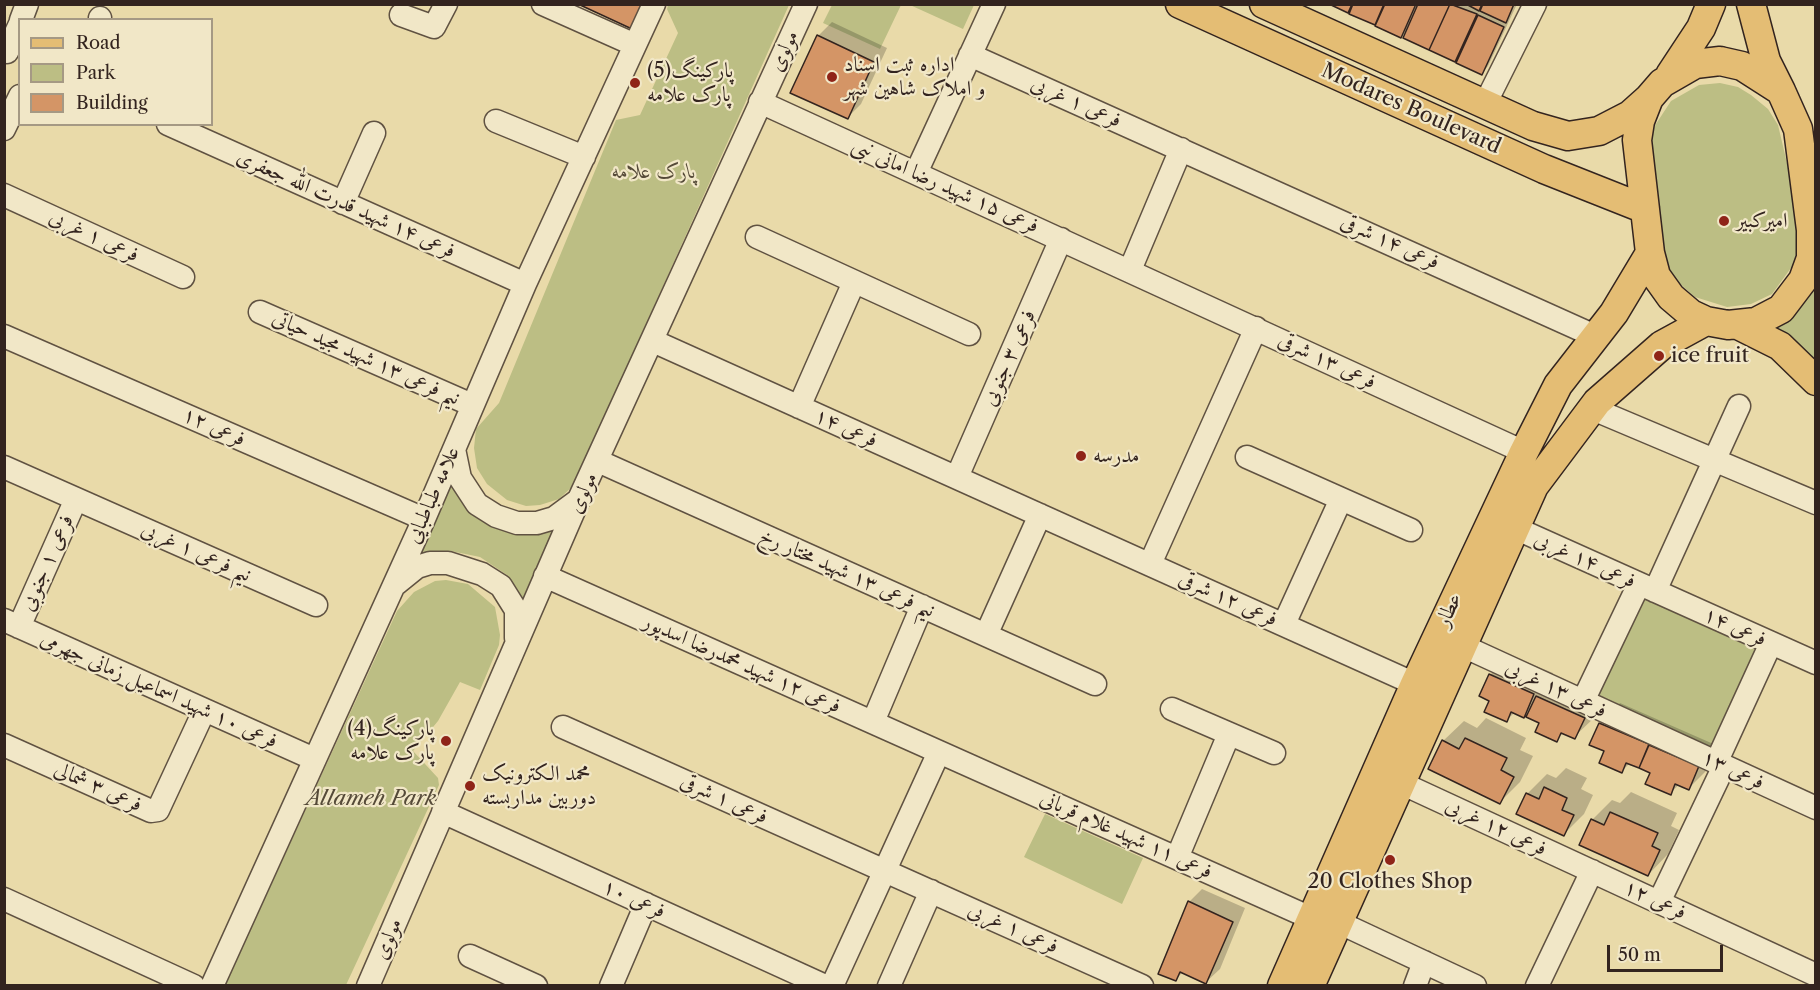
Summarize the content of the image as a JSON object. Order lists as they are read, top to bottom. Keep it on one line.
{"streets":{"main road":["Modares Boulevard","عطار"],"street":["مولوی","فرعی ۱ غربی","فرعی ۱۵ شهید رضا امانی نبی","فرعی ۱۴ شهید قدرت الله جعفری","فرعی ۱۴ شرقی","نیم فرعی ۱۳ شهید مجید حیاتی","فرعی ۳ جنوبی","فرعی ۱۳ شرقی","فرعی ۱۲","فرعی ۱۴","علامه طباطبایی","نیم فرعی ۱ غربی","فرعی ۱۴ غربی","فرعی ۱ جنوبی","نیم فرعی ۱۳ شهید مختار رخ","فرعی ۱۲ شرقی","فرعی ۱۲ شهید محمدرضا اسدپور","فرعی ۱۳ غربی","فرعی ۱۰ شهید اسماعیل زمانی جهرمی","فرعی ۱۳","فرعی ۳ شمالی","فرعی ۱ شرقی","فرعی ۱۲ غربی","فرعی ۱۱ شهید غلام قربانی","فرعی ۱۰"]},"crossings":[["مولوی","فرعی ۱۵ شهید رضا امانی نبی"],["مولوی","فرعی ۱۴"],["مولوی","نیم فرعی ۱۳ شهید مختار رخ"],["مولوی","فرعی ۱۲ شهید محمدرضا اسدپور"],["مولوی","فرعی ۱۰"],["فرعی ۱ غربی","فرعی ۱۴ شرقی"],["فرعی ۱ غربی","فرعی ۱ شرقی"],["فرعی ۱۵ شهید رضا امانی نبی","فرعی ۳ جنوبی"],["فرعی ۱۵ شهید رضا امانی نبی","فرعی ۱۳ شرقی"],["فرعی ۱۴ شهید قدرت الله جعفری","علامه طباطبایی"],["فرعی ۱۴ شرقی","عطار"],["نیم فرعی ۱۳ شهید مجید حیاتی","علامه طباطبایی"],["فرعی ۳ جنوبی","فرعی ۱۴"],["فرعی ۱۳ شرقی","عطار"],["فرعی ۱۲","علامه طباطبایی"],["فرعی ۱۲","فرعی ۱۲ غربی"],["فرعی ۱۴","فرعی ۱۴ غربی"],["فرعی ۱۴","فرعی ۱۲ شرقی"],["علامه طباطبایی","فرعی ۱۰ شهید اسماعیل زمانی جهرمی"],["نیم فرعی ۱ غربی","فرعی ۱ جنوبی"],["فرعی ۱۴ غربی","عطار"],["فرعی ۱ جنوبی","فرعی ۱۰ شهید اسماعیل زمانی جهرمی"],["فرعی ۱۲ شرقی","عطار"],["عطار","فرعی ۱۳ غربی"],["عطار","فرعی ۱۲ غربی"],["عطار","فرعی ۱۱ شهید غلام قربانی"],["فرعی ۱۲ شهید محمدرضا اسدپور","فرعی ۱۱ شهید غلام قربانی"],["فرعی ۱۳ غربی","فرعی ۱۳"],["فرعی ۱۰ شهید اسماعیل زمانی جهرمی","فرعی ۳ شمالی"]],"parks":["پارک علامه","Allameh Park"],"places":["اداره ثبت اسناد و املاک شاهین شهر","پارکینگ(5) پارک علامه","امیرکبیر","ice fruit","مدرسه","پارکینگ(4) پارک علامه","محمد الکترونیک دوربین مداربسته","20 Clothes Shop"],"legend":["Road","Park","Building"],"scale_bar":"50 m"}
